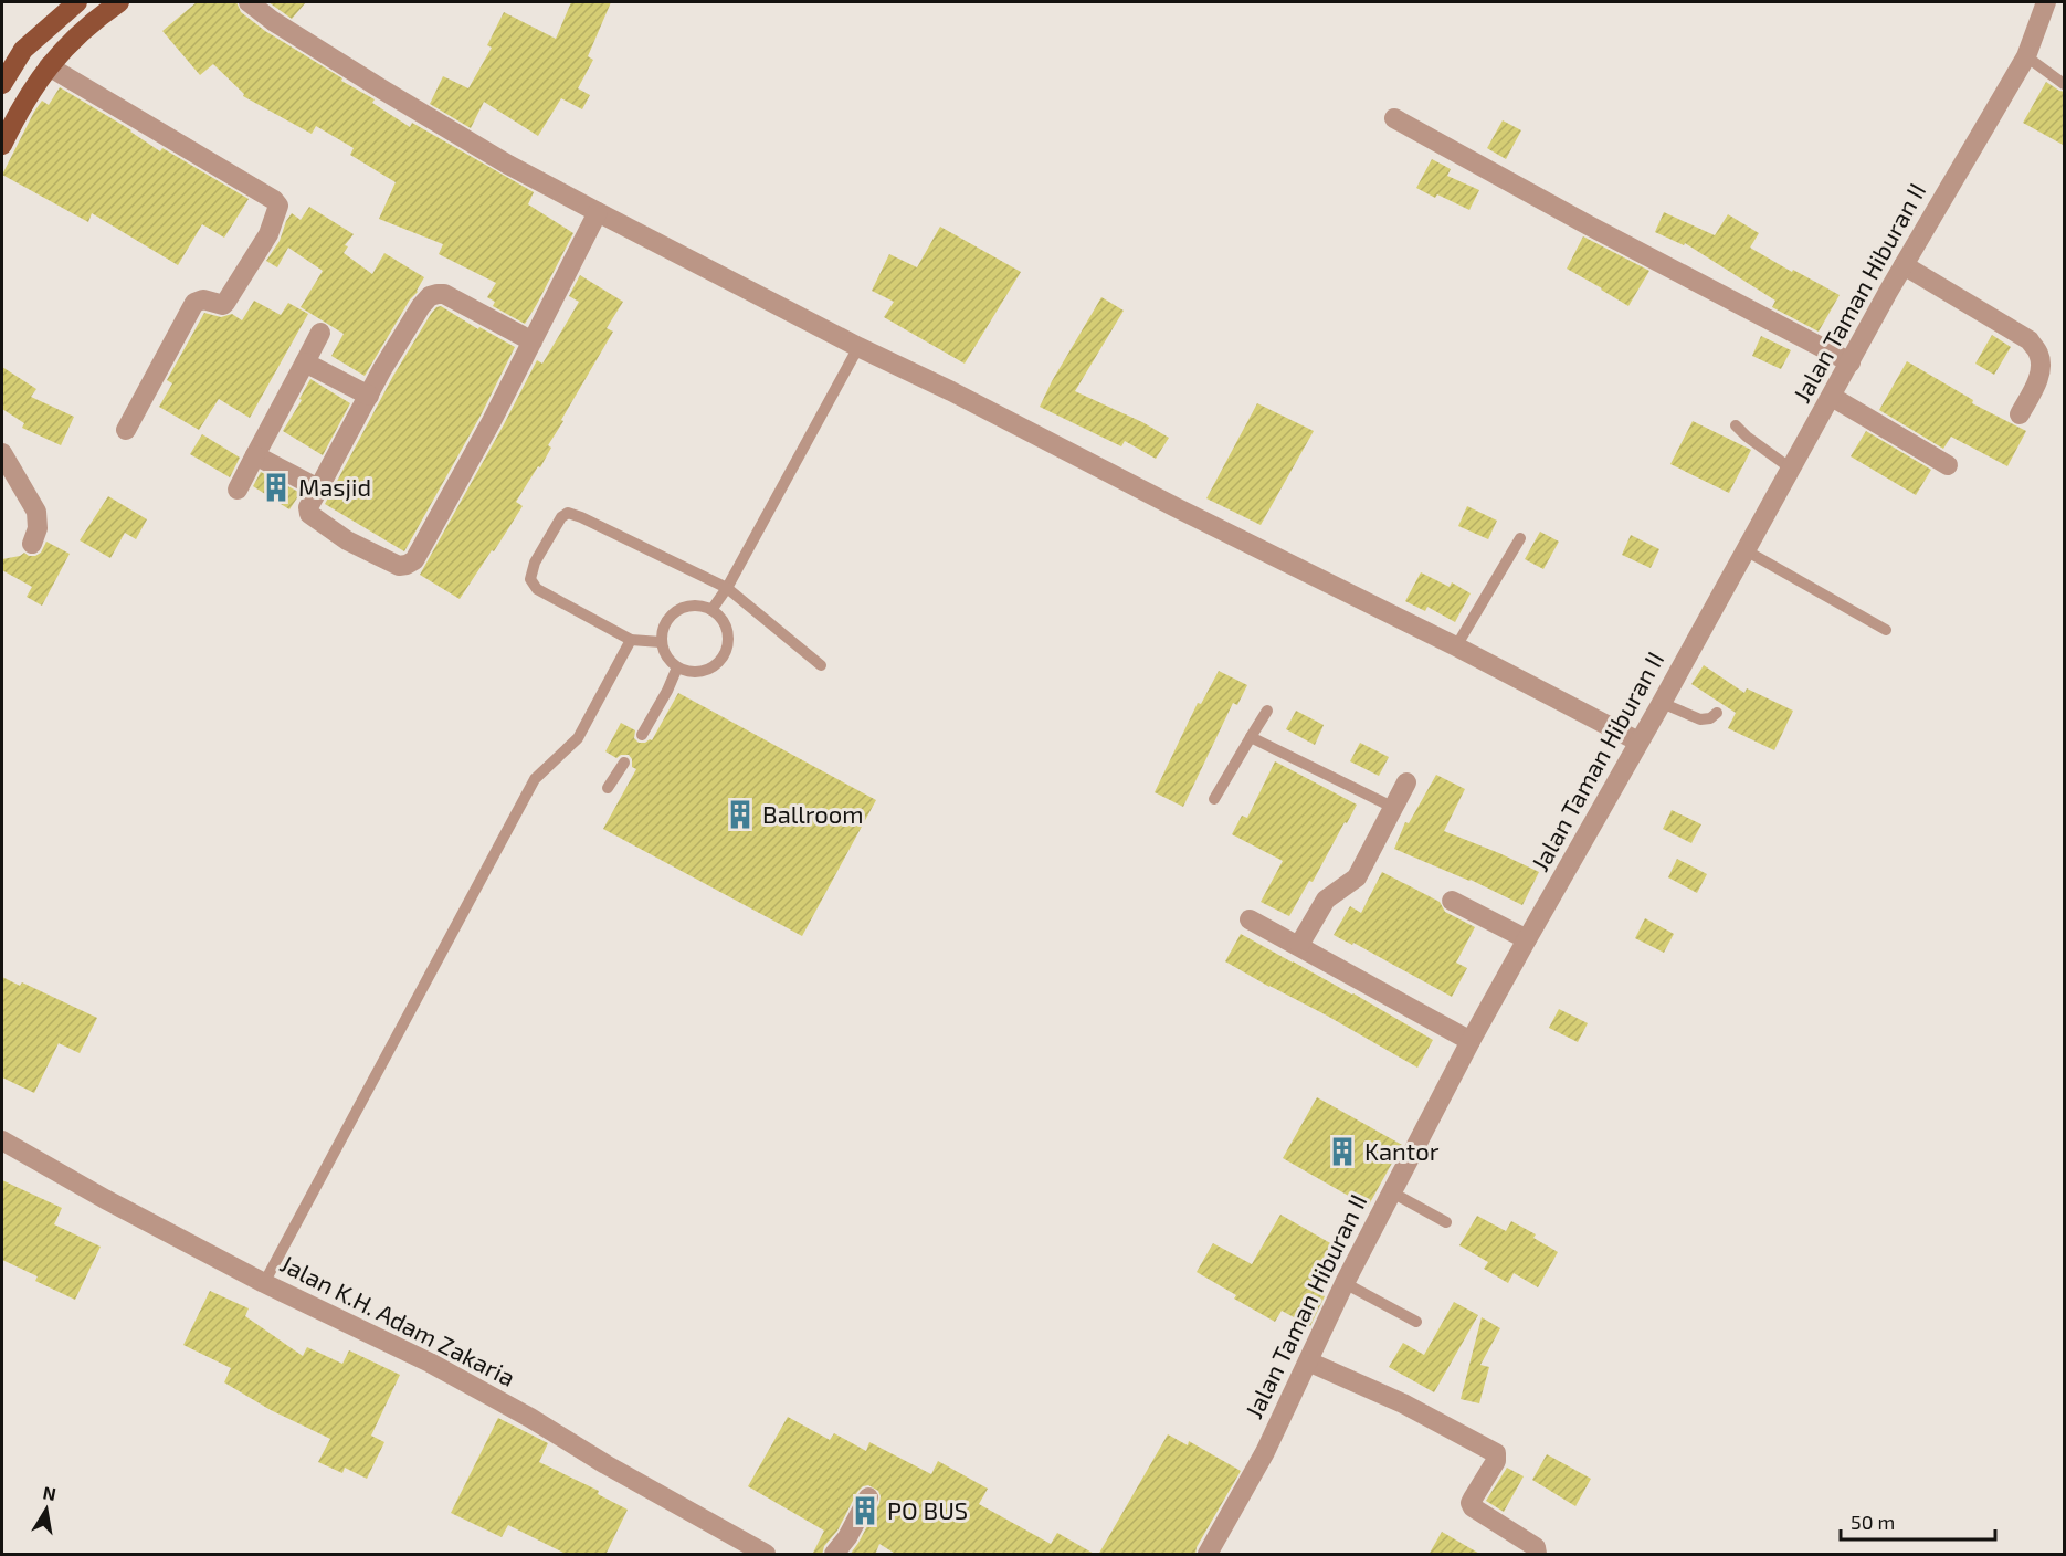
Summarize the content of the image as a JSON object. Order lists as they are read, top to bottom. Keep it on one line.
{"streets":{"street":["Jalan Taman Hiburan II","Jalan K.H. Adam Zakaria"]},"places":{"building":["Masjid","Ballroom","Kantor","PO BUS"]},"scale_bar":"50 m","north":"top"}
